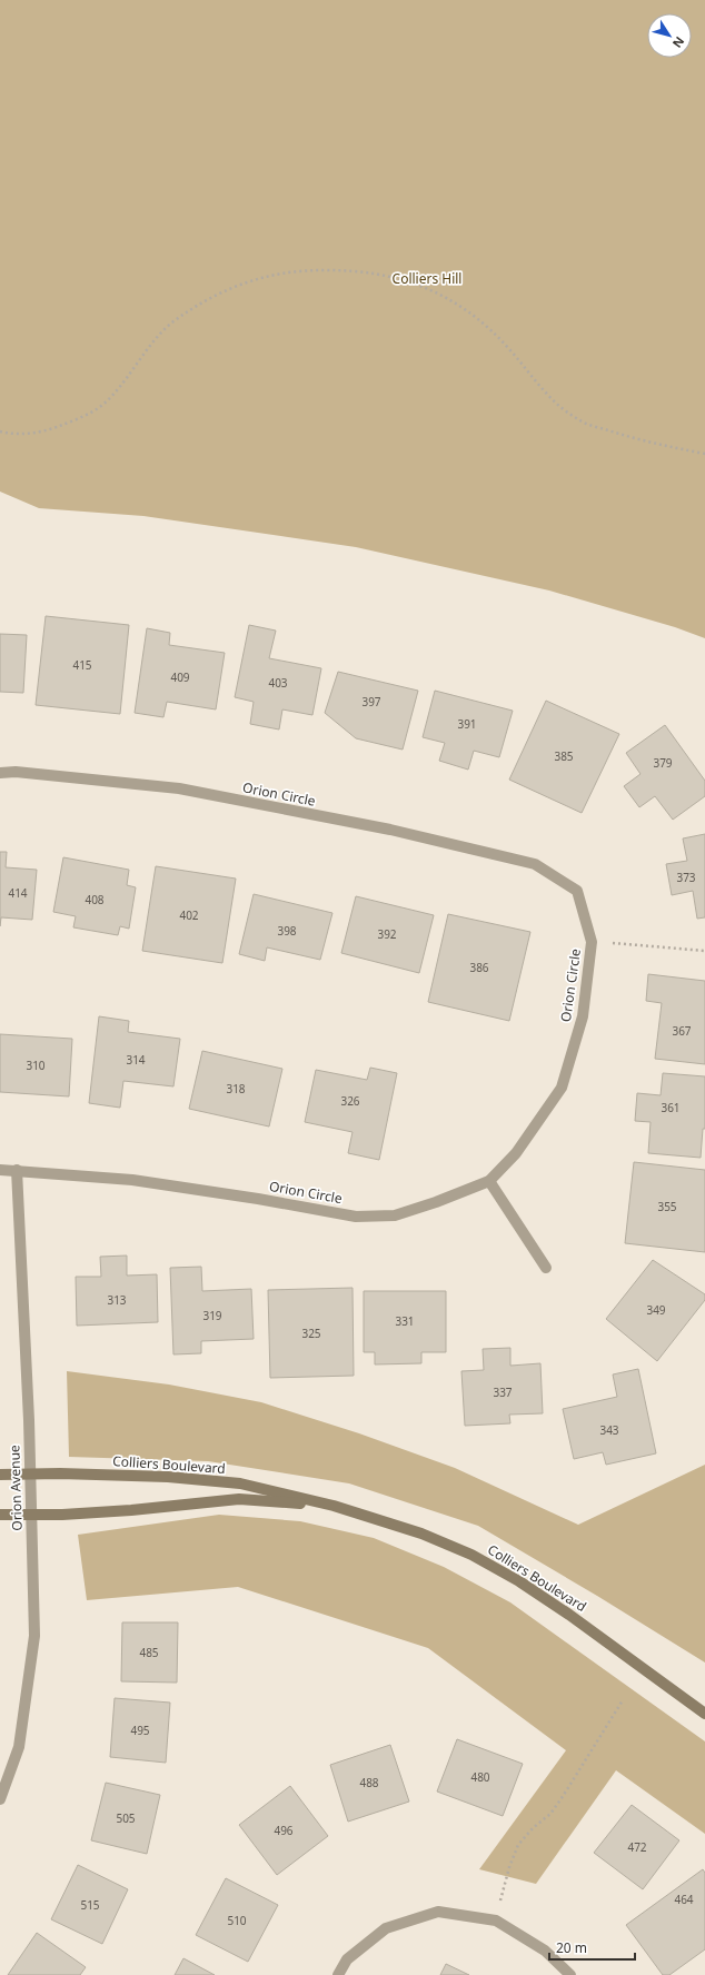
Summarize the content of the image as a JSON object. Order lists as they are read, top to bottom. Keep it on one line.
{"streets":{"street":["Orion Circle","Colliers Boulevard","Orion Avenue"]},"crossings":[["Orion Circle","Orion Avenue"],["Colliers Boulevard","Orion Avenue"]],"parks":["Colliers Hill"],"house_numbers":["415","409","403","397","391","385","379","373","414","408","402","398","392","386","367","314","310","318","326","361","355","313","349","319","331","325","337","343","485","495","480","488","505","496","472","464","515","510"],"scale_bar":"20 m","north":"bottom right"}
